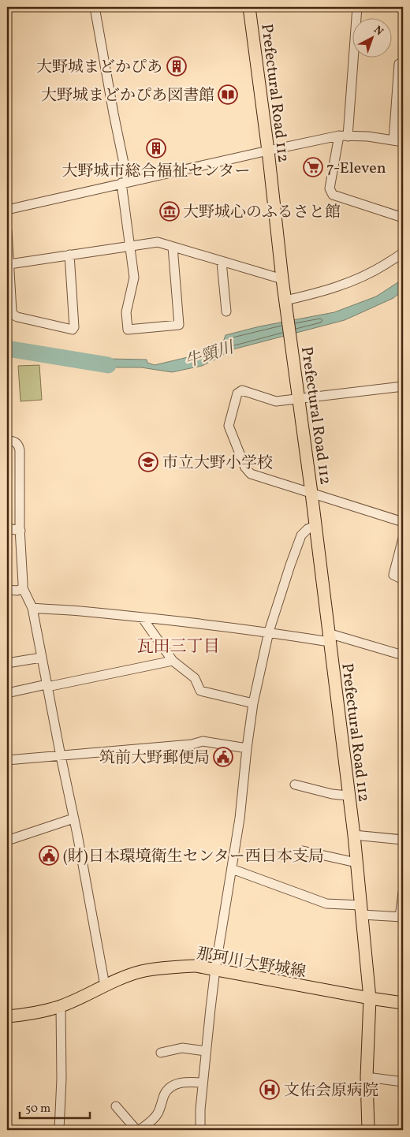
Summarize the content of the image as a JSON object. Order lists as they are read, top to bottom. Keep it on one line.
{"streets":{"main road":["Prefectural Road 112","那珂川大野城線"]},"crossings":[["Prefectural Road 112","那珂川大野城線"]],"districts":["瓦田三丁目"],"water":["牛頸川"],"places":{"building":["大野城まどかぴあ","大野城市総合福祉センター"],"library":["大野城まどかぴあ図書館"],"supermarket":["7-Eleven"],"museum":["大野城心のふるさと館"],"school or university":["市立大野小学校"],"public building":["筑前大野郵便局","(財)日本環境衛生センター西日本支局"],"hospital":["文佑会原病院"]},"scale_bar":"50 m","north":"top right"}
